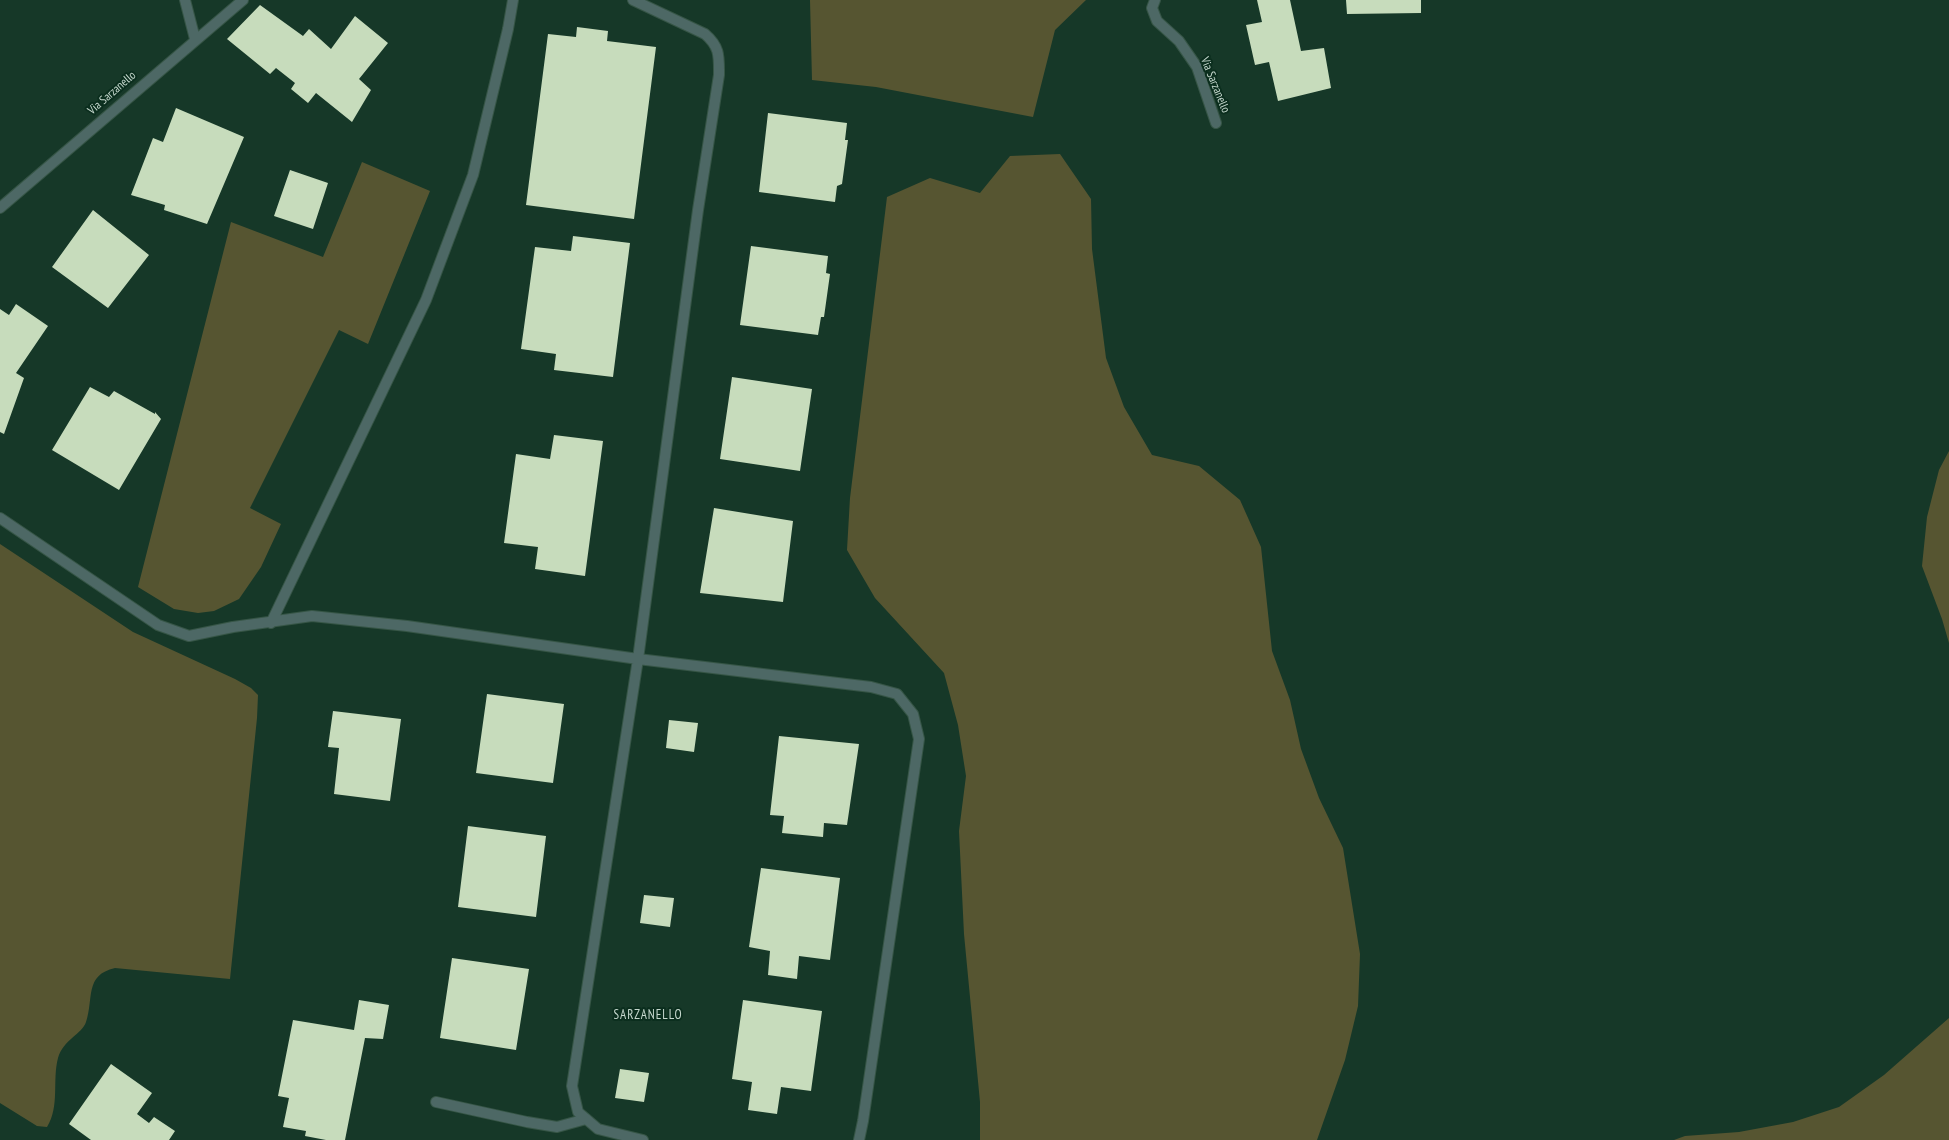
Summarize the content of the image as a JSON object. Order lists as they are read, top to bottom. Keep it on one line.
{"streets":{"street":["Via Sarzanello"]},"districts":["SARZANELLO"]}
